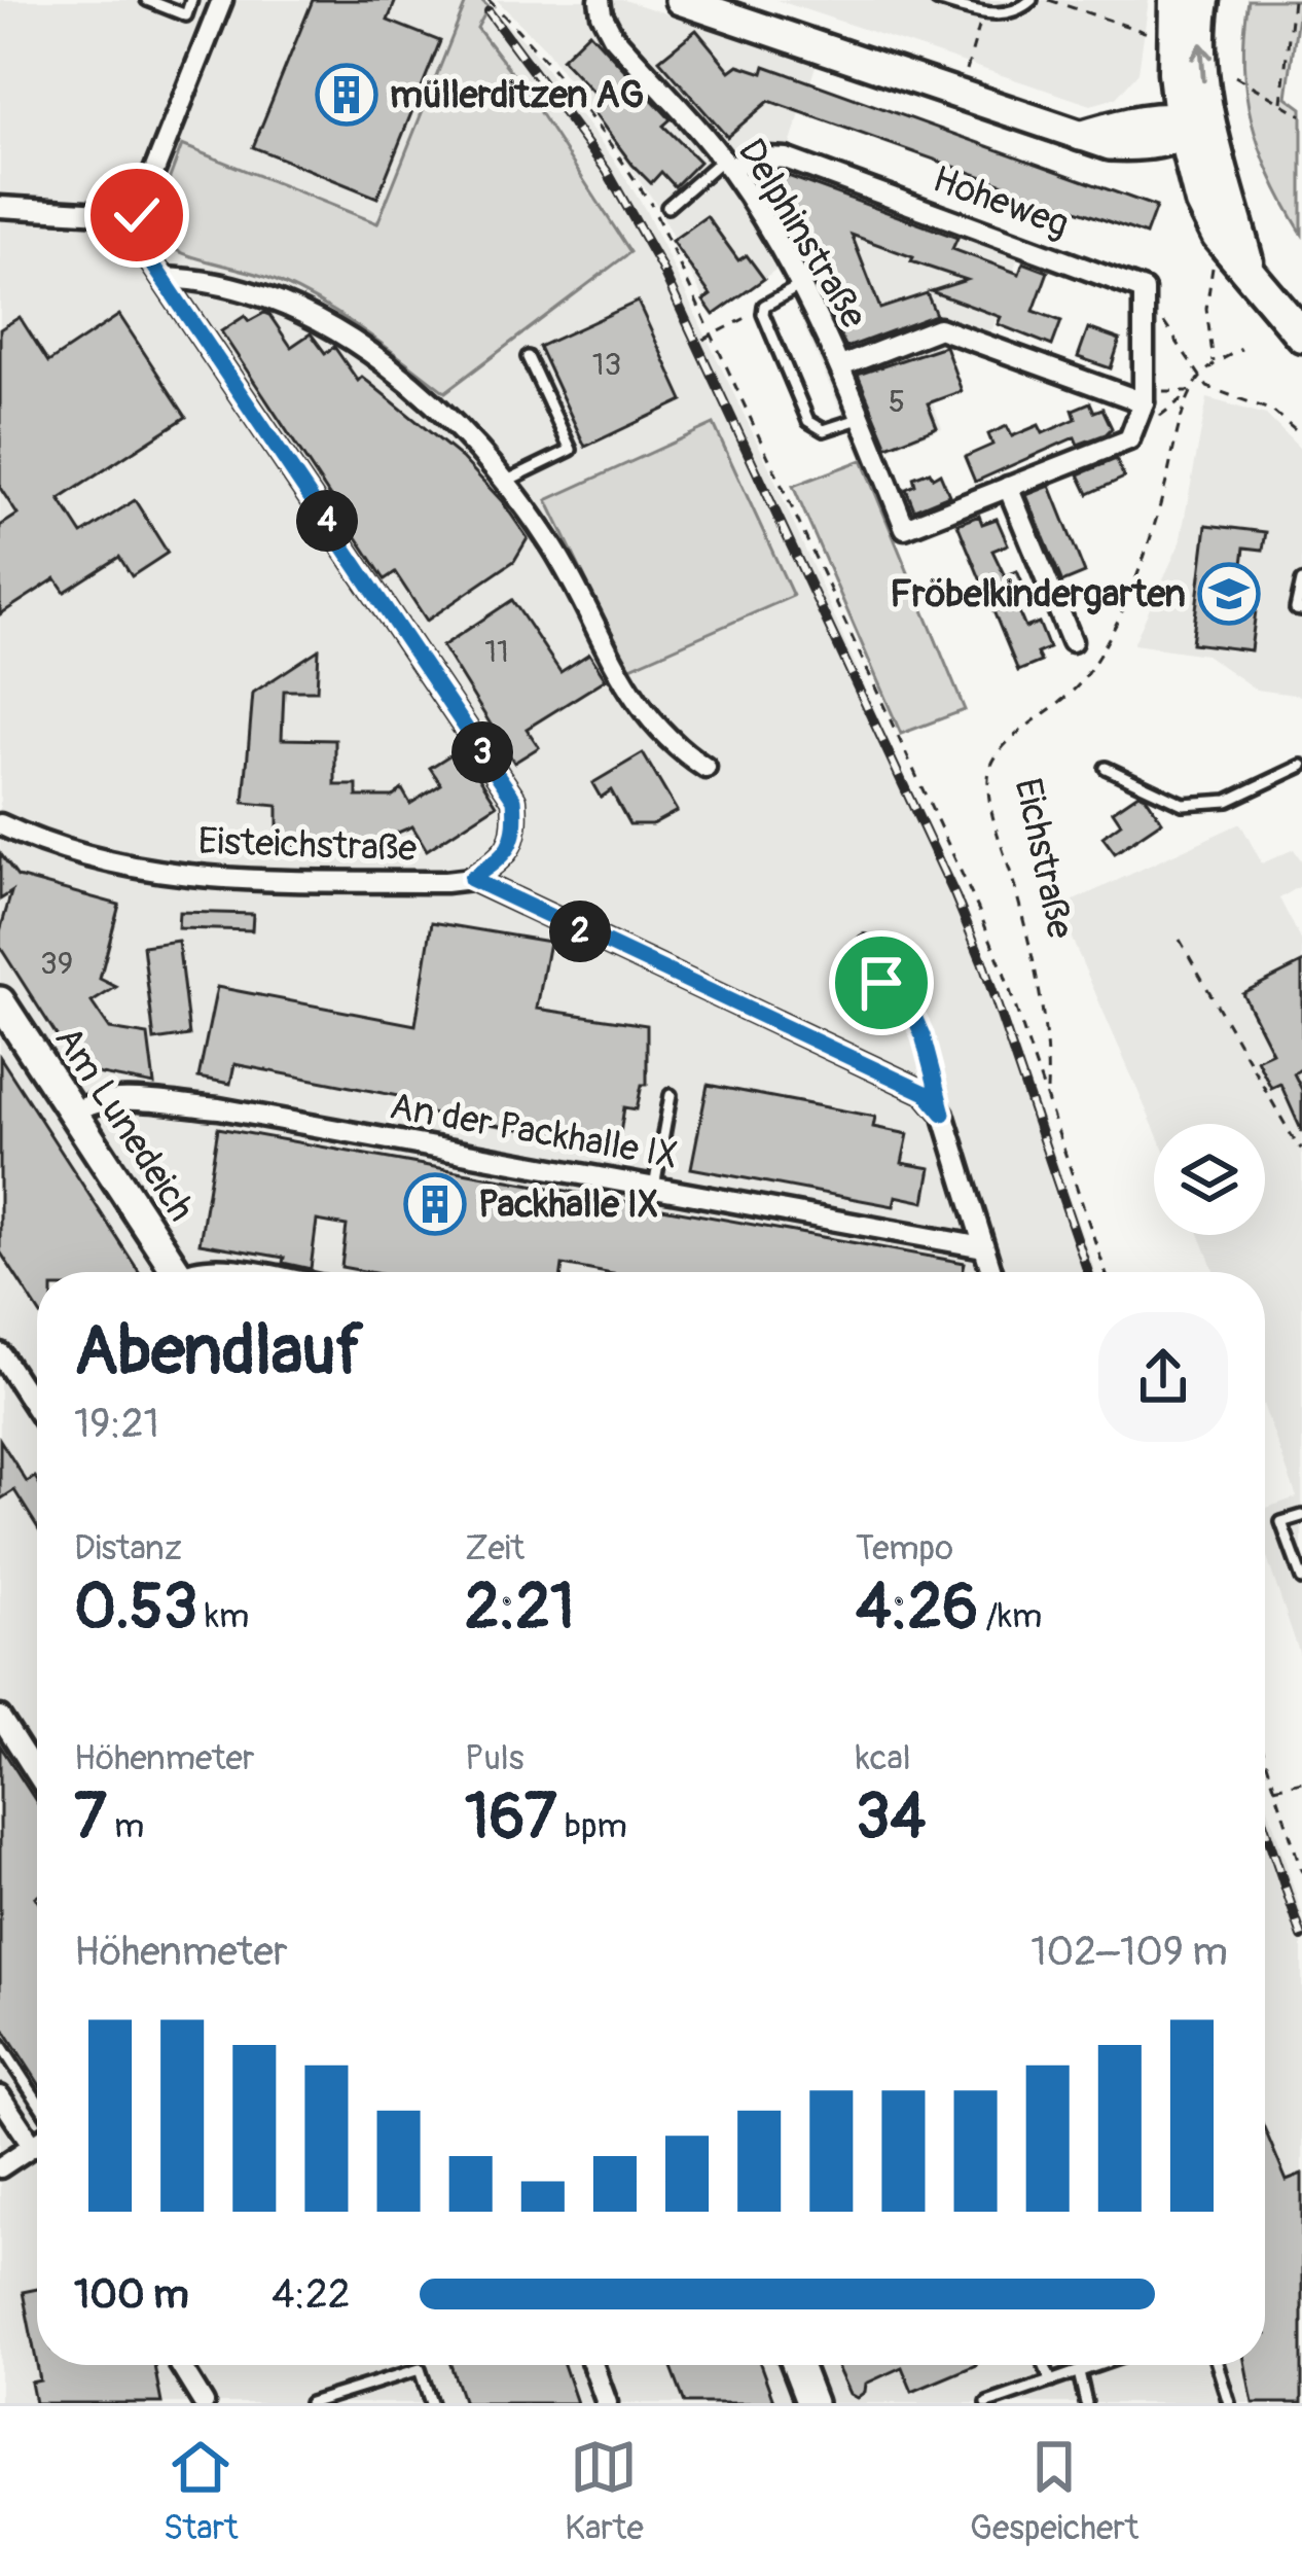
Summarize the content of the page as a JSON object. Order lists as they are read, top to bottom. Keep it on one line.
{"streets":{"street":["Hoheweg","Delphinstraße","Eisteichstraße","Am Lunedeich","An der Packhalle IX"],"path":["Eichstraße"]},"crossings":[["Hoheweg","Delphinstraße"],["Am Lunedeich","An der Packhalle IX"]],"places":{"building":["müllerditzen AG","Packhalle IX"],"school or university":["Fröbelkindergarten"]},"house_numbers":["13","5","11","39"],"page":{"pins":["4","3","2"],"heading":["Abendlauf","19:21"],"stats":[["Distanz","0.53 km"],["Zeit","2:21"],["Tempo","4:26 /km"],["Höhenmeter","7 m"],["Puls","167 bpm"],["kcal","34"]],"chart":["Höhenmeter","102–109 m"],"list":[{"name":"100 m","note":"4:22"}],"tabs":["Start","Karte","Gespeichert"]}}
